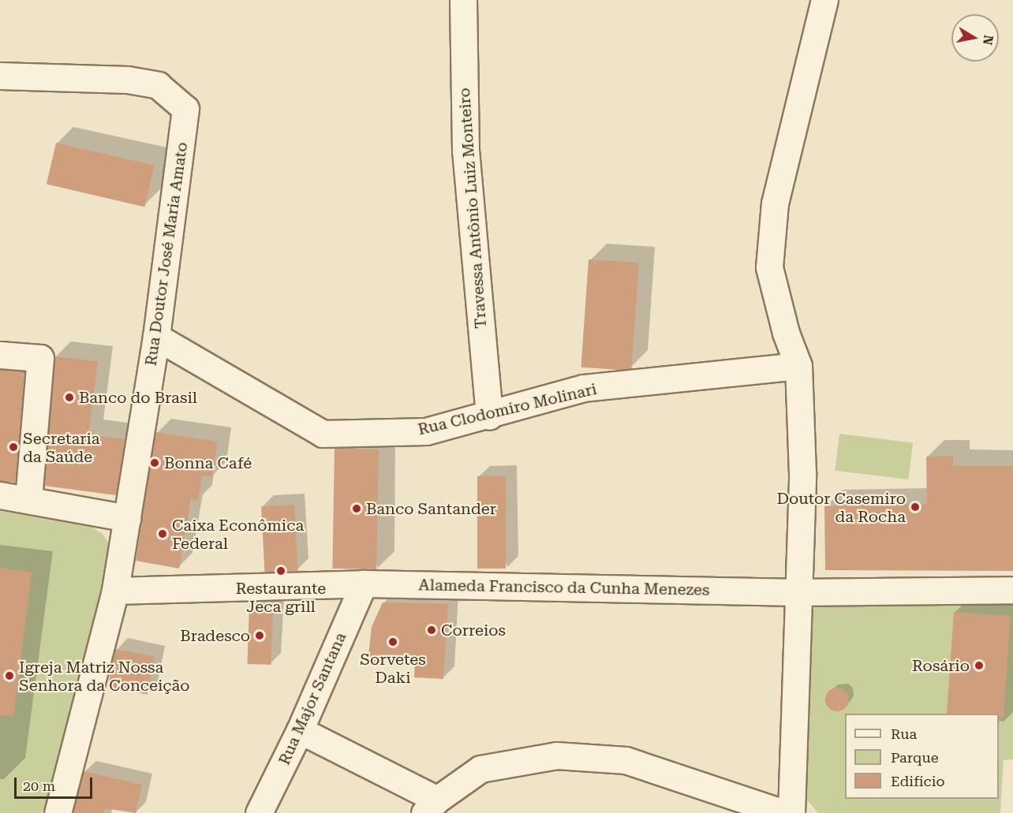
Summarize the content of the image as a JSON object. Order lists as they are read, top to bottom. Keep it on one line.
{"streets":{"street":["Travessa Antônio Luiz Monteiro","Rua Doutor José Maria Amato","Rua Clodomiro Molinari","Alameda Francisco da Cunha Menezes","Rua Major Santana"]},"crossings":[["Travessa Antônio Luiz Monteiro","Rua Clodomiro Molinari"],["Rua Doutor José Maria Amato","Rua Clodomiro Molinari"],["Rua Doutor José Maria Amato","Alameda Francisco da Cunha Menezes"],["Alameda Francisco da Cunha Menezes","Rua Major Santana"]],"places":["Banco do Brasil","Secretaria da Saúde","Bonna Café","Doutor Casemiro da Rocha","Banco Santander","Caixa Econômica Federal","Restaurante Jeca grill","Correios","Bradesco","Sorvetes Daki","Rosário","Igreja Matriz Nossa Senhora da Conceição"],"legend":["Rua","Parque","Edifício"],"scale_bar":"20 m","north":"right"}
